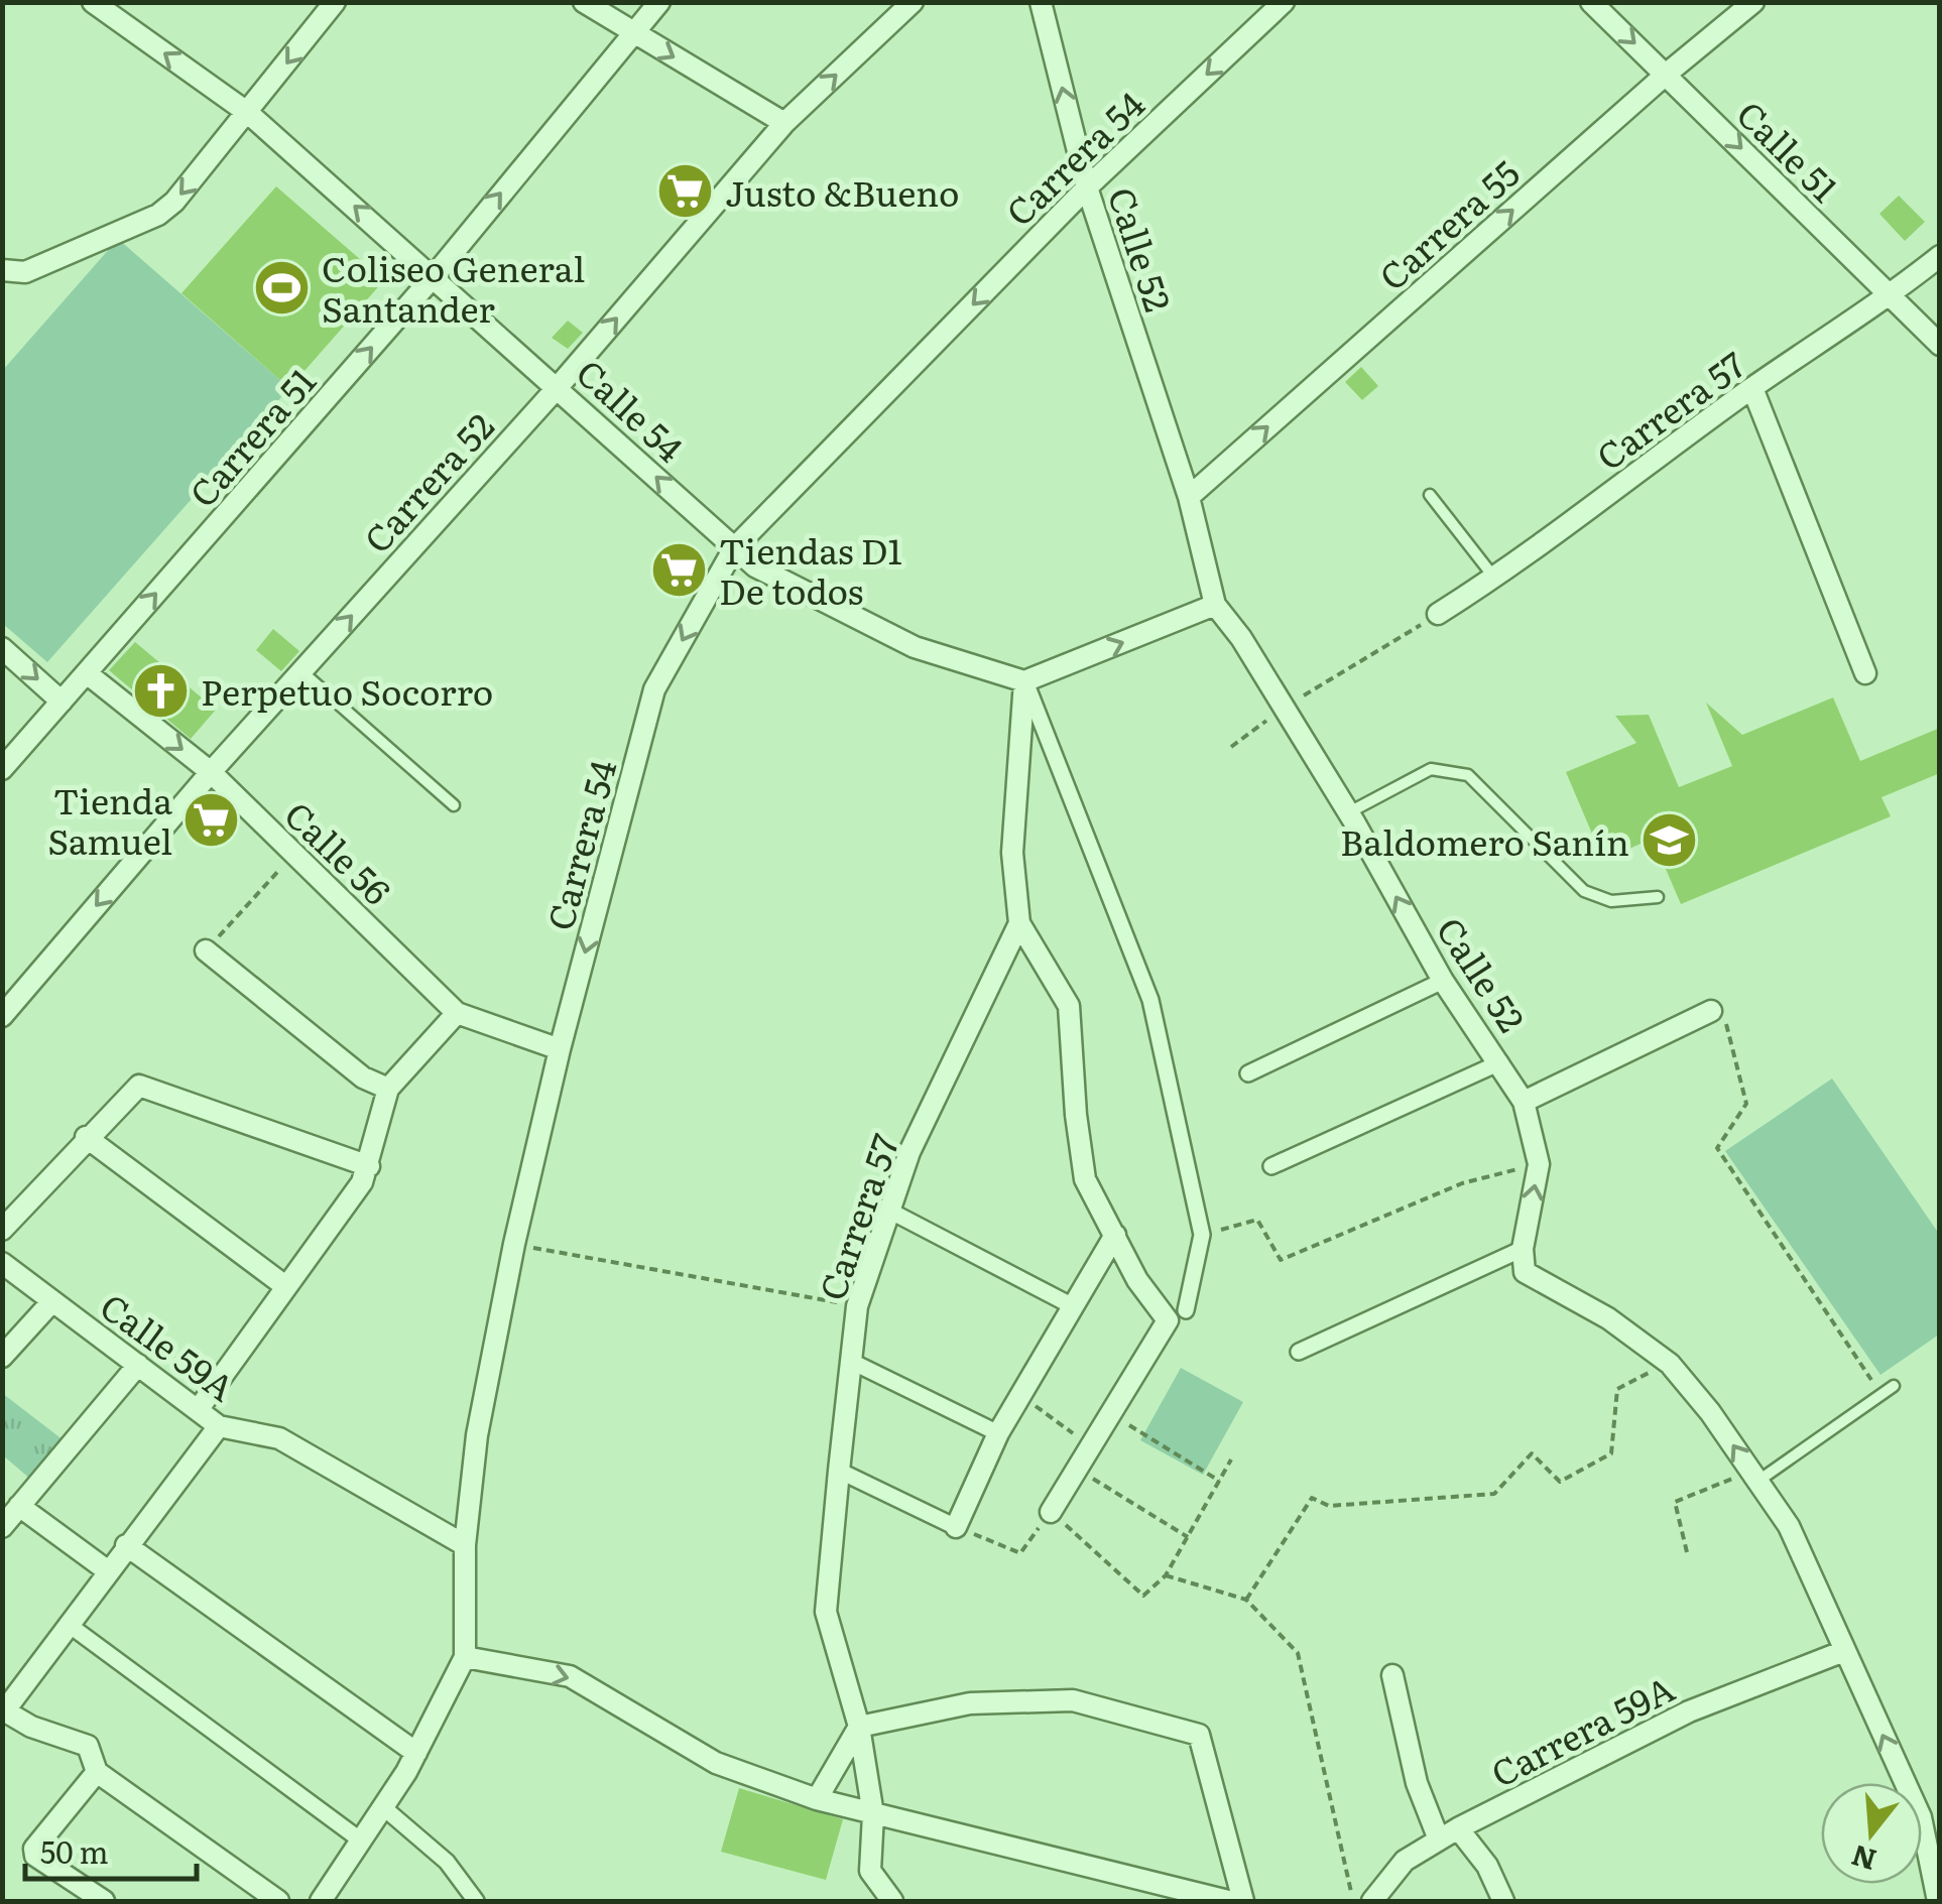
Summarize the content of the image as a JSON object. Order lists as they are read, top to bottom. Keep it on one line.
{"streets":{"street":["Calle 51","Carrera 54","Carrera 55","Calle 52","Calle 54","Carrera 57","Carrera 51","Carrera 52","Calle 56","Calle 59A","Carrera 59A"]},"crossings":[["Calle 51","Carrera 55"],["Calle 51","Carrera 57"],["Carrera 54","Calle 52"],["Carrera 54","Calle 54"],["Carrera 54","Calle 56"],["Carrera 54","Calle 59A"],["Carrera 55","Calle 52"],["Calle 54","Carrera 51"],["Calle 54","Carrera 52"],["Carrera 51","Calle 56"],["Carrera 52","Calle 56"]],"one_way":["Calle 51","Carrera 54","Carrera 55","Calle 54","Carrera 51"],"places":{"supermarket":["Justo &Bueno","Tiendas D1 De todos","Tienda Samuel"],"sports":["Coliseo General Santander"],"church":["Perpetuo Socorro"],"school or university":["Baldomero Sanín"]},"scale_bar":"50 m","north":"bottom"}
